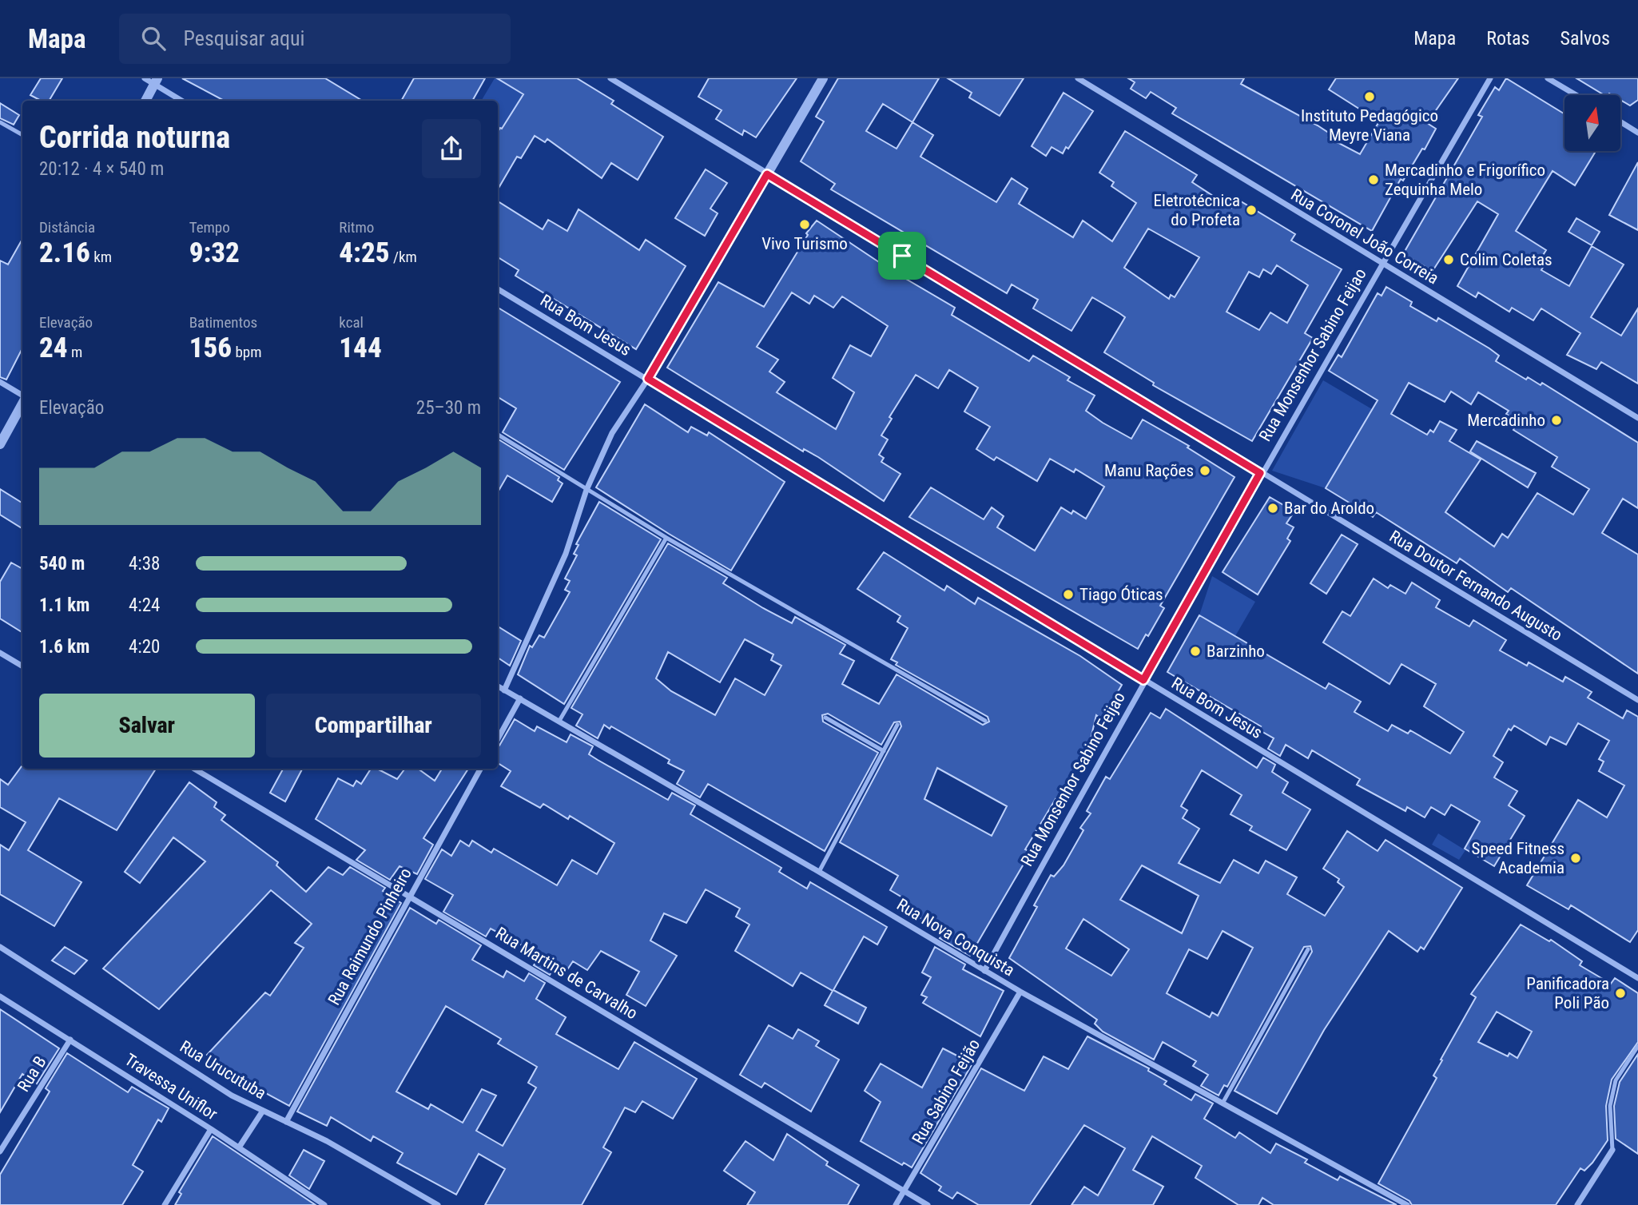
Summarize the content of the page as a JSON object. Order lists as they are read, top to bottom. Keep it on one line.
{"streets":{"street":["Rua Coronel João Correia","Rua Bom Jesus","Rua Monsenhor Sabino Feijao","Rua Doutor Fernando Augusto","Rua Raimundo Pinheiro","Rua Nova Conquista","Rua Martins de Carvalho","Rua Urucutuba","Rua B","Travessa Uniflor","Rua Sabino Feijão"]},"crossings":[["Rua Coronel João Correia","Rua Monsenhor Sabino Feijao"],["Rua Bom Jesus","Rua Monsenhor Sabino Feijao"],["Rua Monsenhor Sabino Feijao","Rua Doutor Fernando Augusto"],["Rua Monsenhor Sabino Feijao","Rua Nova Conquista"],["Rua Raimundo Pinheiro","Rua Martins de Carvalho"],["Rua Raimundo Pinheiro","Rua Urucutuba"],["Rua Nova Conquista","Rua Sabino Feijão"],["Rua Martins de Carvalho","Rua Sabino Feijão"],["Rua B","Travessa Uniflor"]],"places":["Instituto Pedagógico Meyre Viana","Mercadinho e Frigorífico Zequinha Melo","Eletrotécnica do Profeta","Vivo Turismo","Colim Coletas","Mercadinho","Manu Rações","Bar do Aroldo","Tiago Óticas","Barzinho","Speed Fitness Academia","Panificadora Poli Pão"],"north":"top","page":{"header":"Mapa","search":"Pesquisar aqui","nav":["Mapa","Rotas","Salvos"],"heading":["Corrida noturna","20:12 · 4 × 540 m"],"stats":[["Distância","2.16 km"],["Tempo","9:32"],["Ritmo","4:25 /km"],["Elevação","24 m"],["Batimentos","156 bpm"],["kcal","144"]],"chart":["Elevação","25–30 m"],"list":[{"name":"540 m","note":"4:38"},{"name":"1.1 km","note":"4:24"},{"name":"1.6 km","note":"4:20"}],"buttons":["Salvar","Compartilhar"]}}
